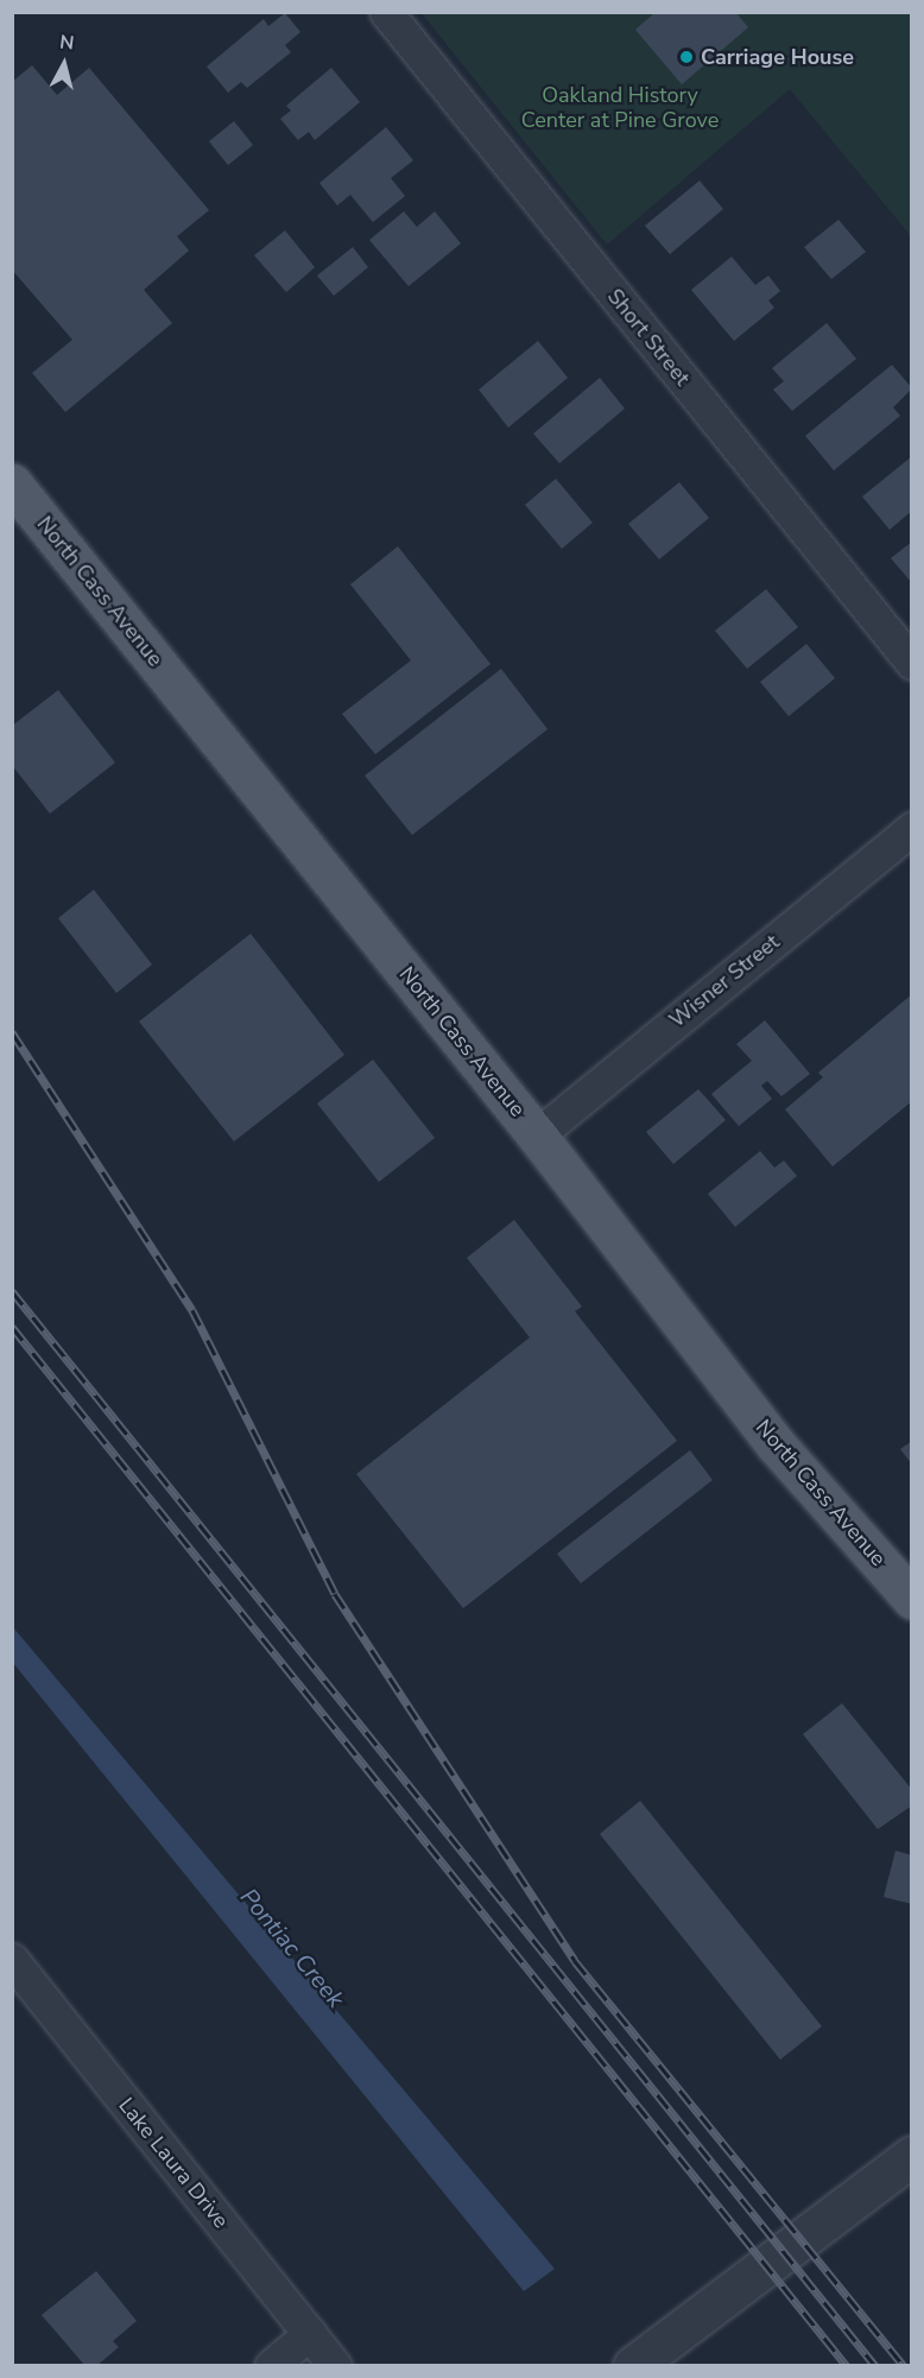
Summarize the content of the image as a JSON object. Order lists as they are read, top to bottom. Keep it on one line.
{"streets":{"main road":["North Cass Avenue"],"street":["Short Street","Wisner Street","Lake Laura Drive"]},"crossings":[["North Cass Avenue","Wisner Street"]],"water":["Pontiac Creek"],"parks":["Oakland History Center at Pine Grove"],"places":["Carriage House"],"north":"top"}
